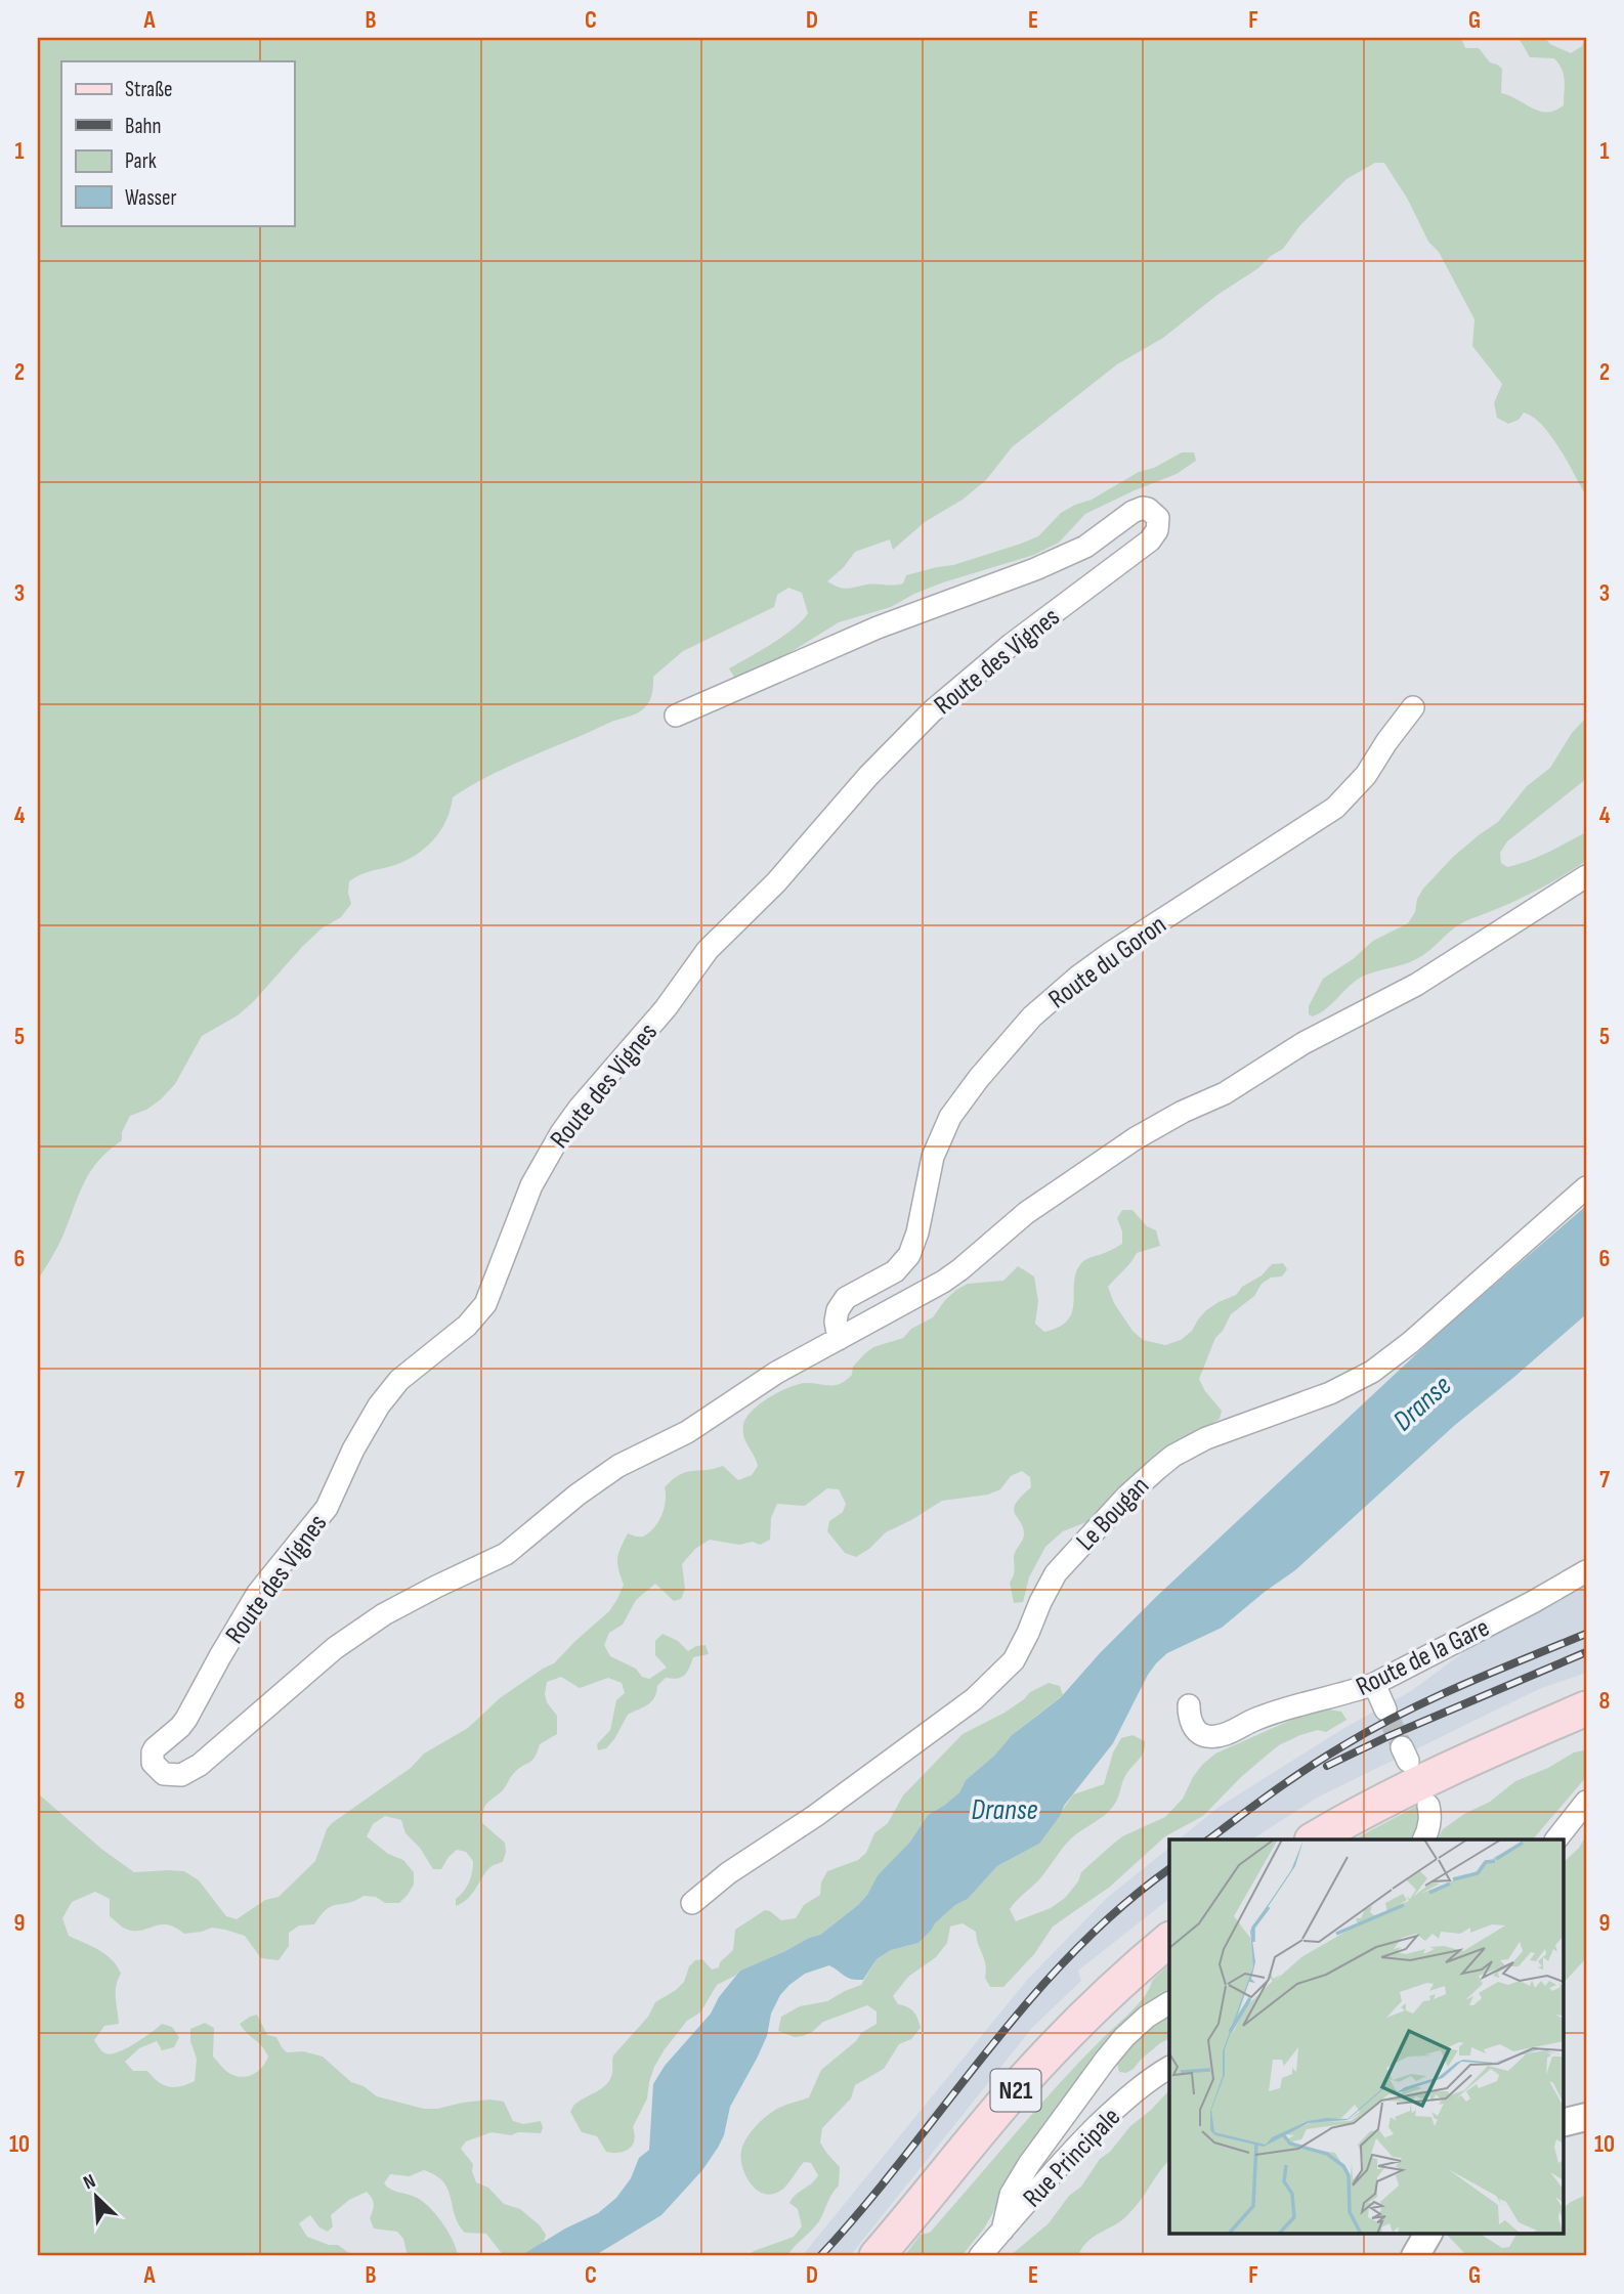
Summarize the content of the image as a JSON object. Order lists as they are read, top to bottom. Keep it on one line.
{"streets":{"main road":["N21"],"street":["Route des Vignes","Route du Goron","Le Bougan","Route de la Gare","Rue Principale"]},"crossings":[["Route des Vignes","Route du Goron"]],"water":["Dranse"],"legend":["Straße","Bahn","Park","Wasser"],"north":"top left","grid":{"columns":["A","B","C","D","E","F","G"],"rows":["1","2","3","4","5","6","7","8","9","10"]}}
